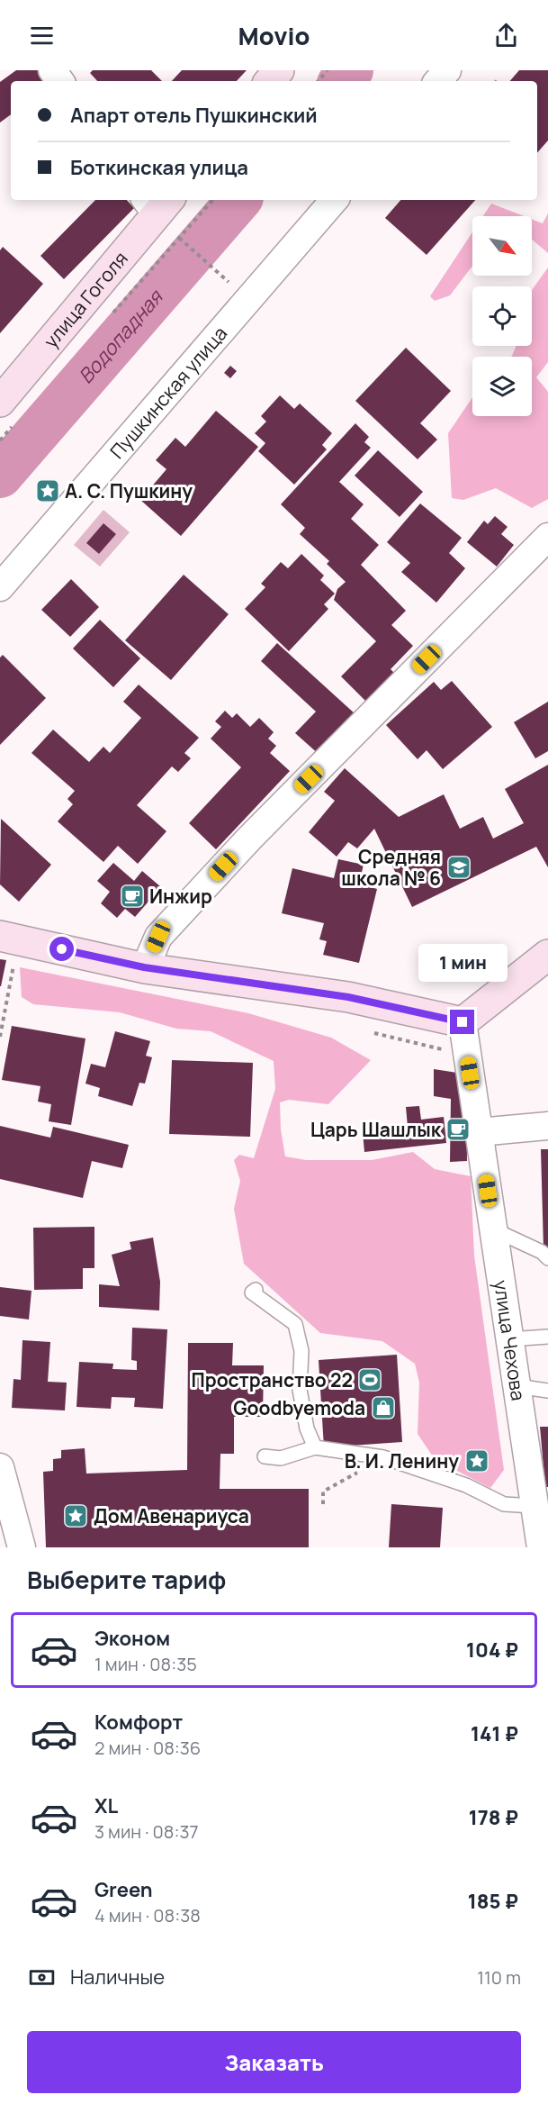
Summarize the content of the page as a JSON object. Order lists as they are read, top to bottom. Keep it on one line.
{"streets":{"main road":["улица Гоголя"],"street":["Пушкинская улица","улица Чехова"]},"water":["Водопадная"],"places":{"place":["А. С. Пушкину","В. И. Ленину","Дом Авенариуса"],"school or university":["Средняя школа № 6"],"cafe":["Инжир","Царь Шашлык"],"sports":["Пространство 22"],"shop":["Goodbyemoda"]},"north":"bottom right","page":{"header":"Movio","banner":["Апарт отель Пушкинский","Боткинская улица"],"bubble":"1 мин","heading":"Выберите тариф","list":[{"name":"Эконом","note":"1 мин · 08:35","value":"104 ₽"},{"name":"Комфорт","note":"2 мин · 08:36","value":"141 ₽"},{"name":"XL","note":"3 мин · 08:37","value":"178 ₽"},{"name":"Green","note":"4 мин · 08:38","value":"185 ₽"}],"pay":["Наличные","110 m"],"buttons":"Заказать"}}
